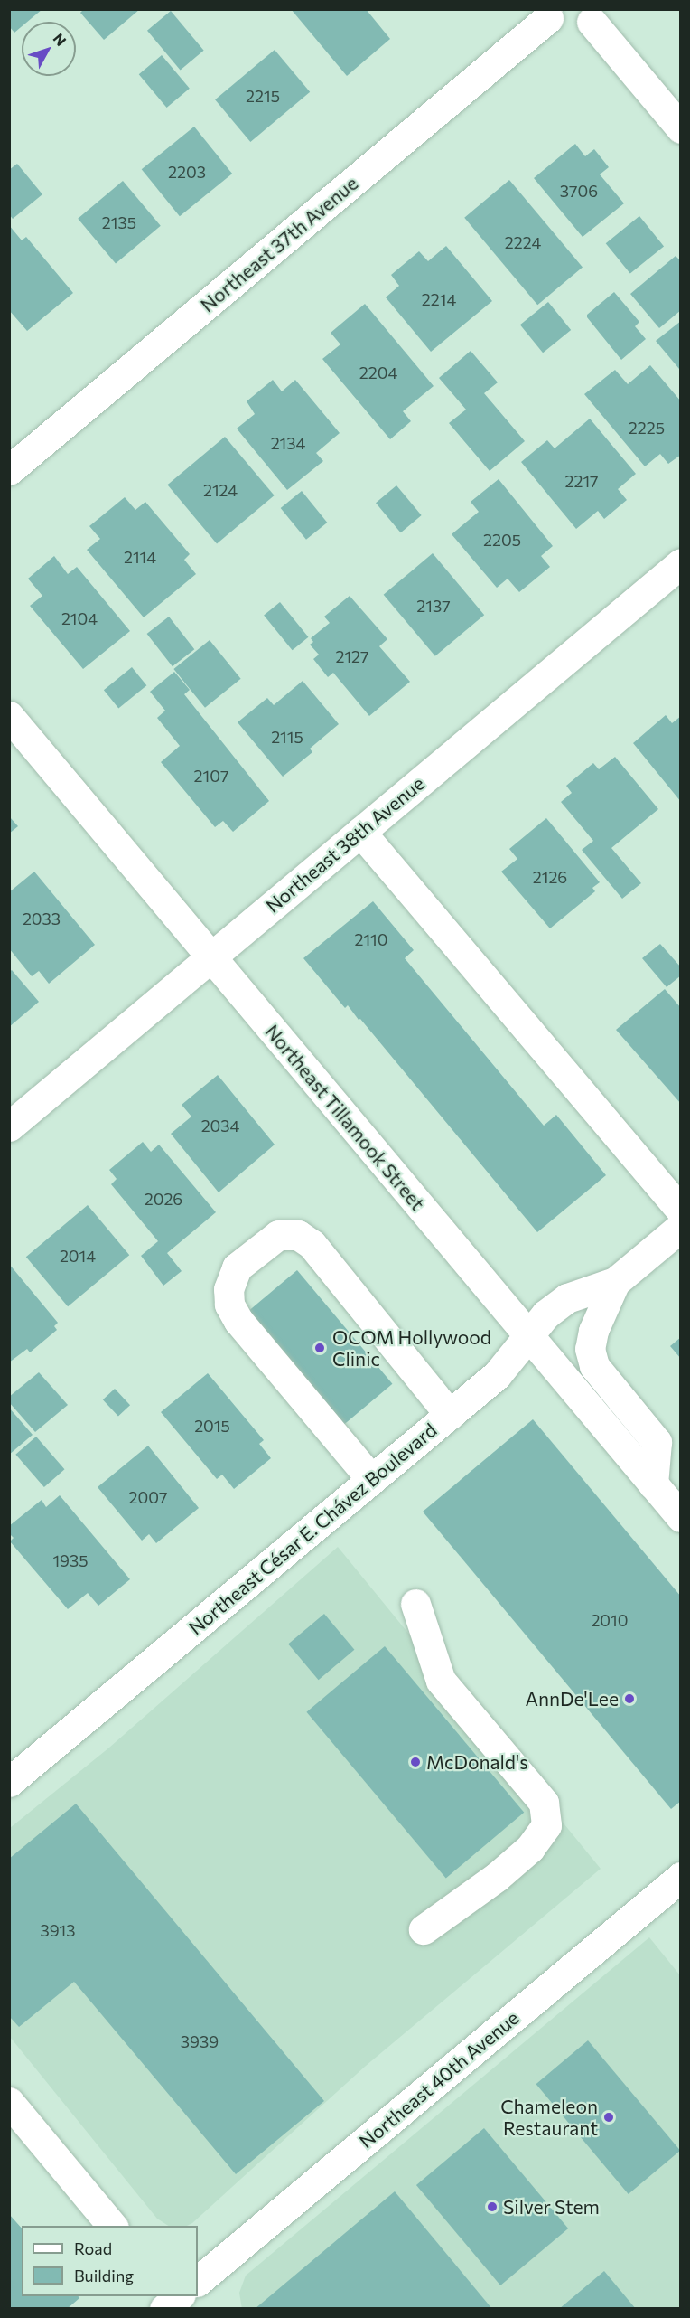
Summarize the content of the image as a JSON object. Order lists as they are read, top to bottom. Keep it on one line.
{"streets":{"street":["Northeast 37th Avenue","Northeast 38th Avenue","Northeast Tillamook Street","Northeast César E. Chávez Boulevard","Northeast 40th Avenue"]},"crossings":[["Northeast 38th Avenue","Northeast Tillamook Street"],["Northeast Tillamook Street","Northeast César E. Chávez Boulevard"]],"places":["OCOM Hollywood Clinic","AnnDe'Lee","McDonald's","Chameleon Restaurant","Silver Stem"],"house_numbers":["2215","2203","3706","2135","2224","2214","2204","2225","2134","2217","2124","2205","2114","2137","2104","2127","2115","2107","2126","2033","2110","2034","2026","2014","2015","2007","1935","2010","3913","3939"],"legend":["Road","Building"],"north":"top right"}
